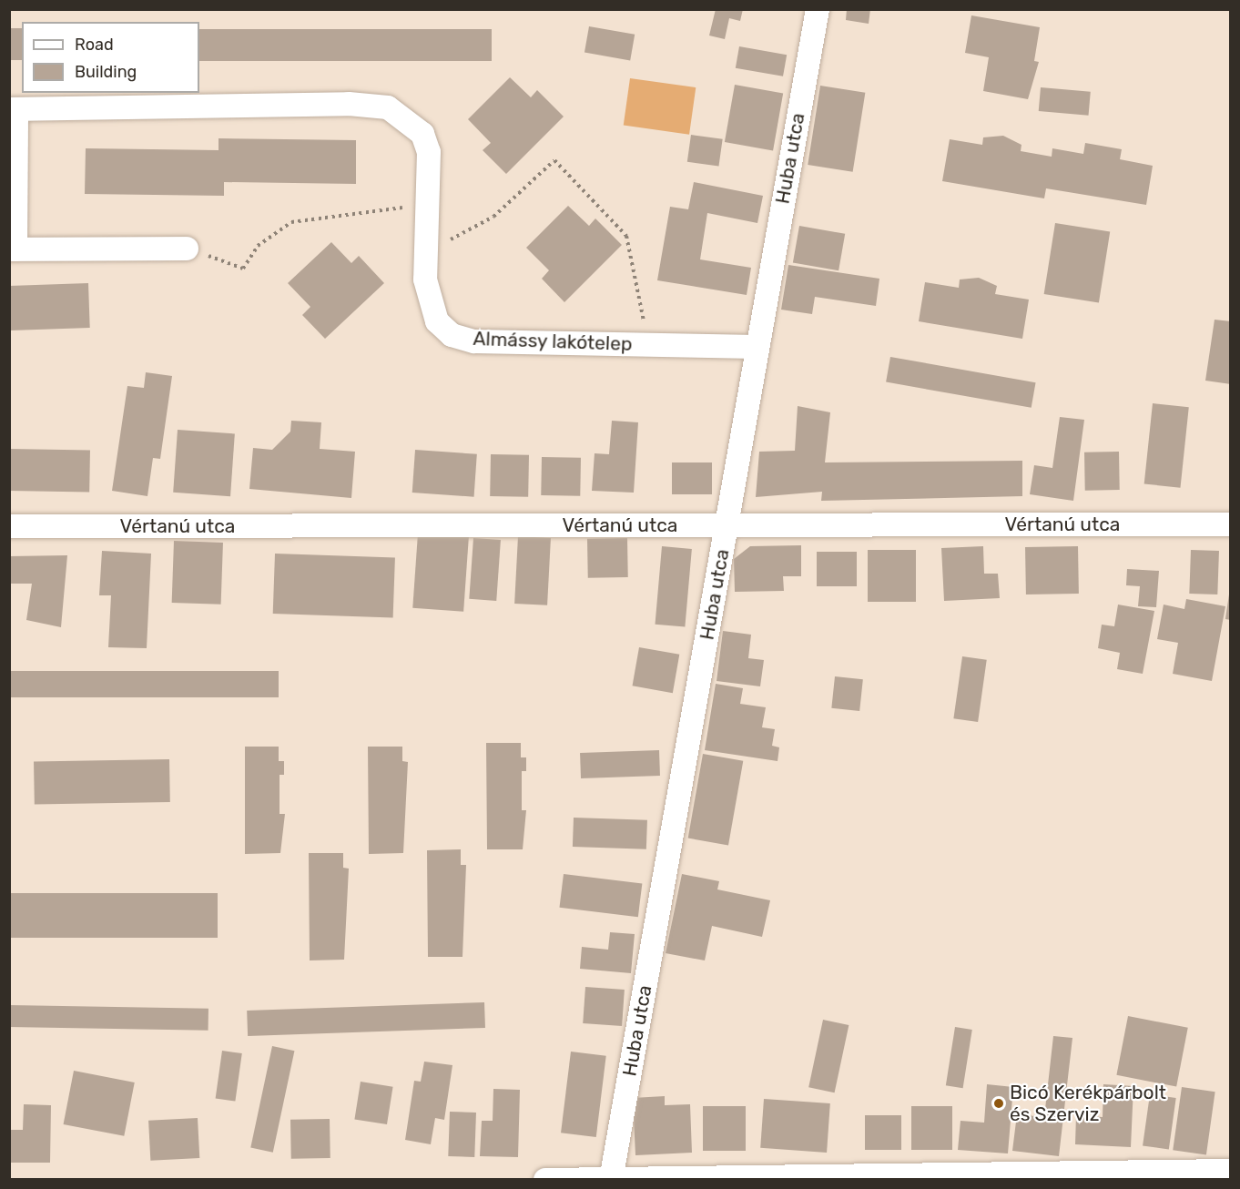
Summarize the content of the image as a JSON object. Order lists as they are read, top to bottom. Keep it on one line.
{"streets":{"street":["Huba utca","Almássy lakótelep","Vértanú utca"]},"crossings":[["Huba utca","Almássy lakótelep"],["Huba utca","Vértanú utca"]],"places":["Bicó Kerékpárbolt és Szerviz"],"legend":["Road","Building"]}
